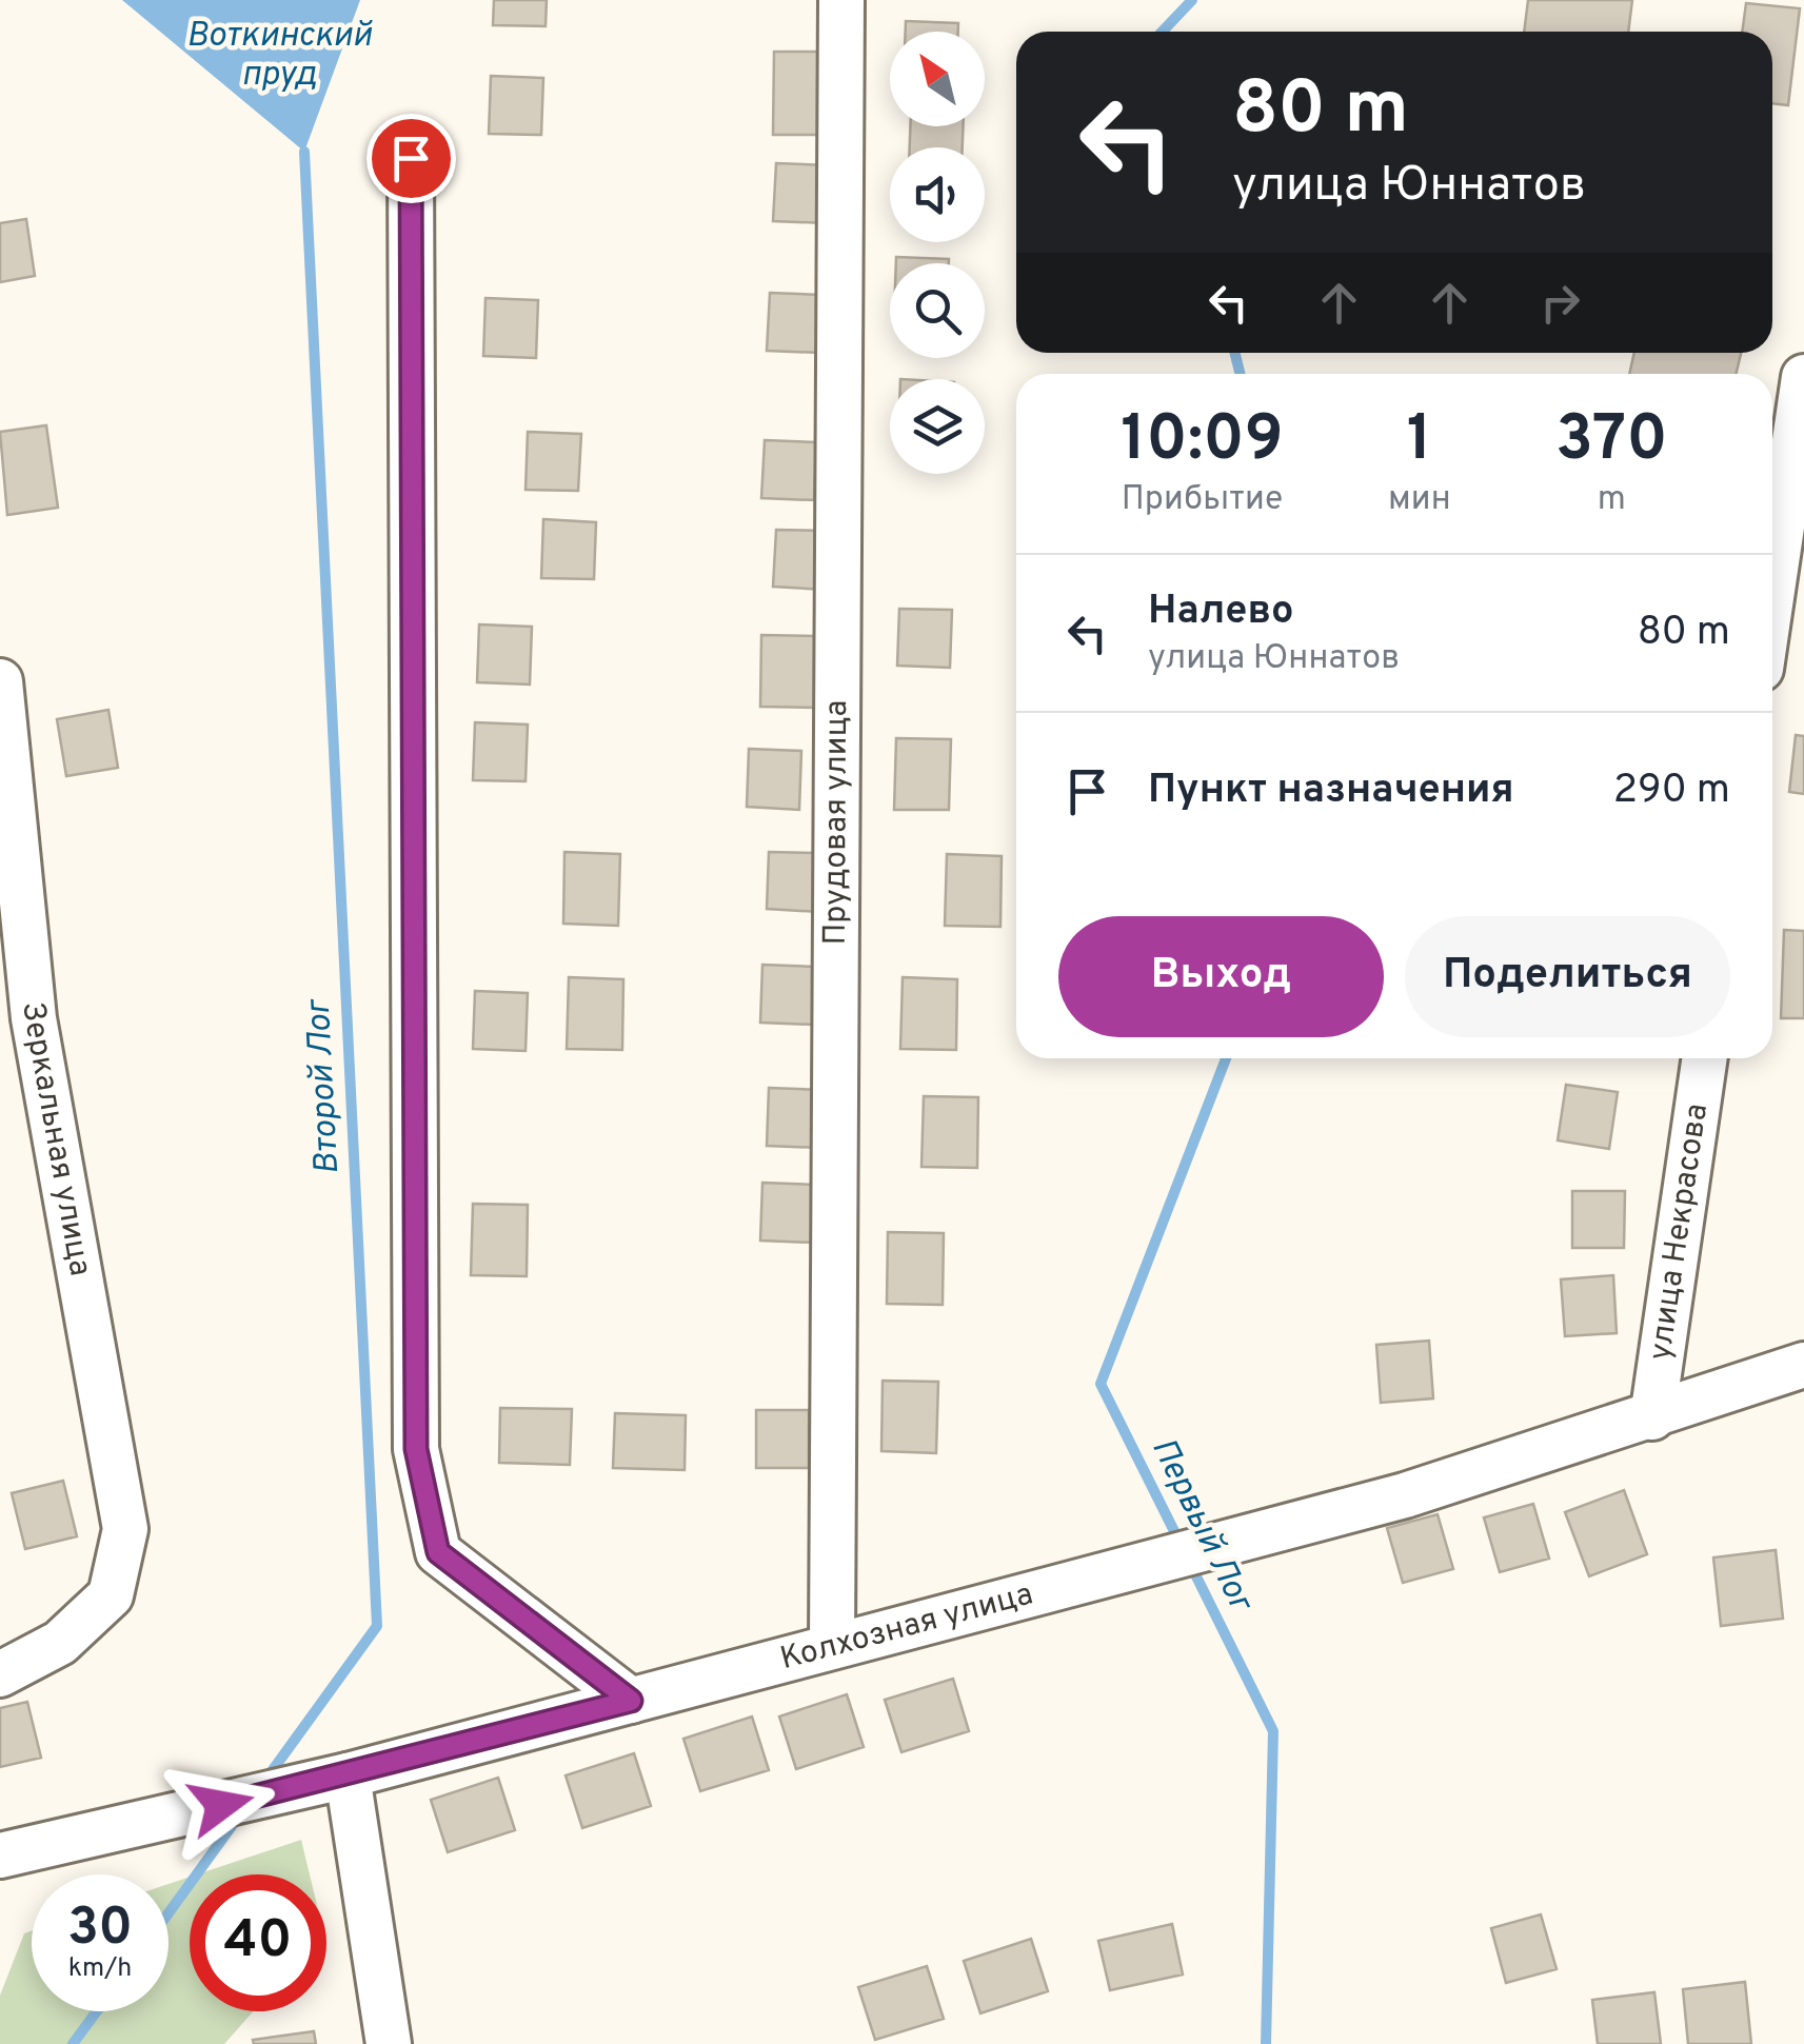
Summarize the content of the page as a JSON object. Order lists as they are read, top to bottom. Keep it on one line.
{"streets":{"street":["Прудовая улица","Зеркальная улица","улица Некрасова","Колхозная улица"]},"crossings":[["Прудовая улица","Колхозная улица"],["улица Некрасова","Колхозная улица"]],"water":["Воткинский пруд","Второй Лог","Первый Лог"],"north":"top left","page":{"turn":["80 m","улица Юннатов"],"eta":["10:09","Прибытие","1","мин","370","m"],"list":[{"name":"Налево","note":"улица Юннатов","value":"80 m"},{"name":"Пункт назначения","value":"290 m"}],"buttons":["Выход","Поделиться"],"speed":"30 km/h","limit":"40"}}
